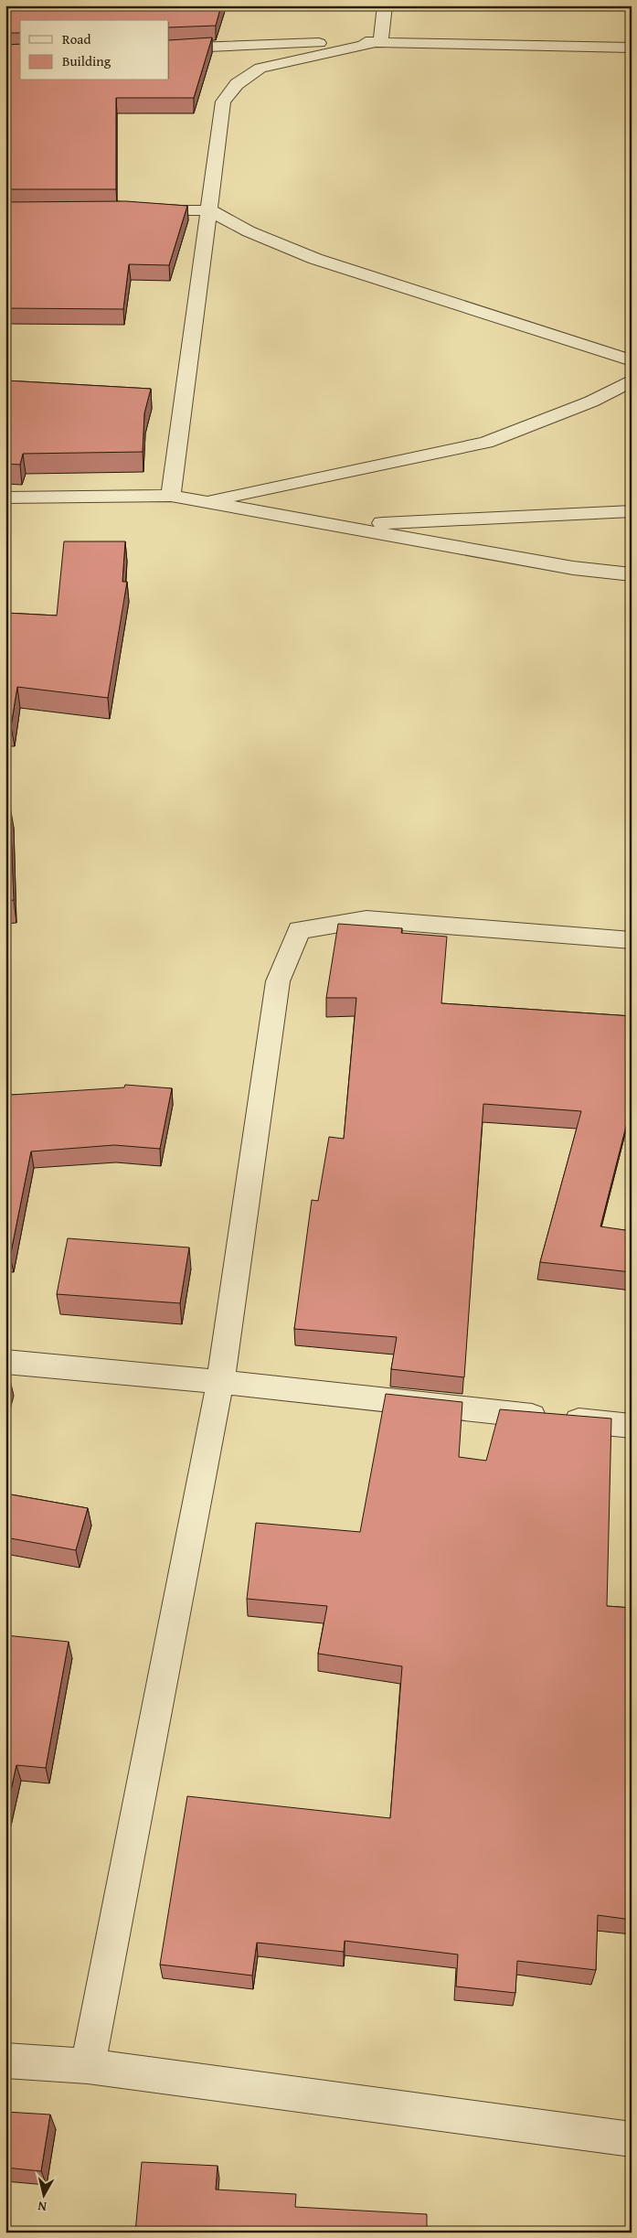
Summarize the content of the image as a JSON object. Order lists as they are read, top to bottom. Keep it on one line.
{"legend":["Road","Building"],"north":"bottom"}
